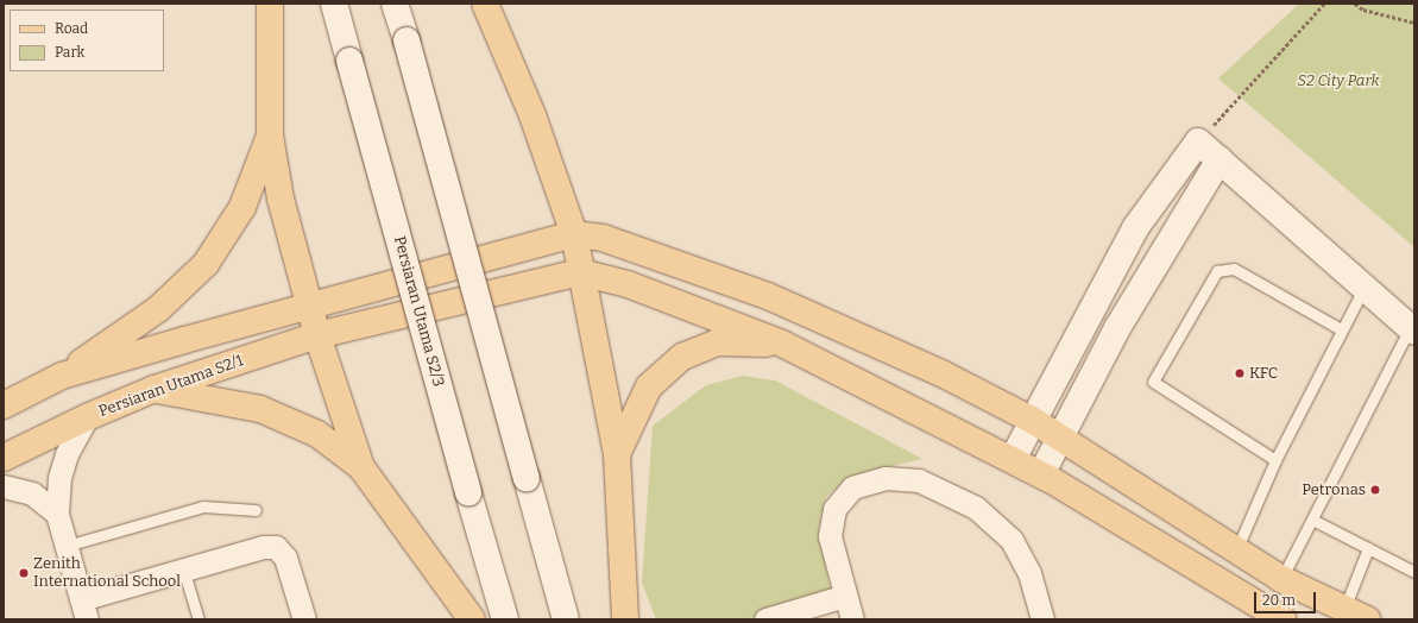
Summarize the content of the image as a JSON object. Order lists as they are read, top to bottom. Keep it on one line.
{"streets":{"main road":["Persiaran Utama S2/3","Persiaran Utama S2/1"]},"parks":["S2 City Park"],"places":["KFC","Petronas","Zenith International School"],"legend":["Road","Park"],"scale_bar":"20 m"}
